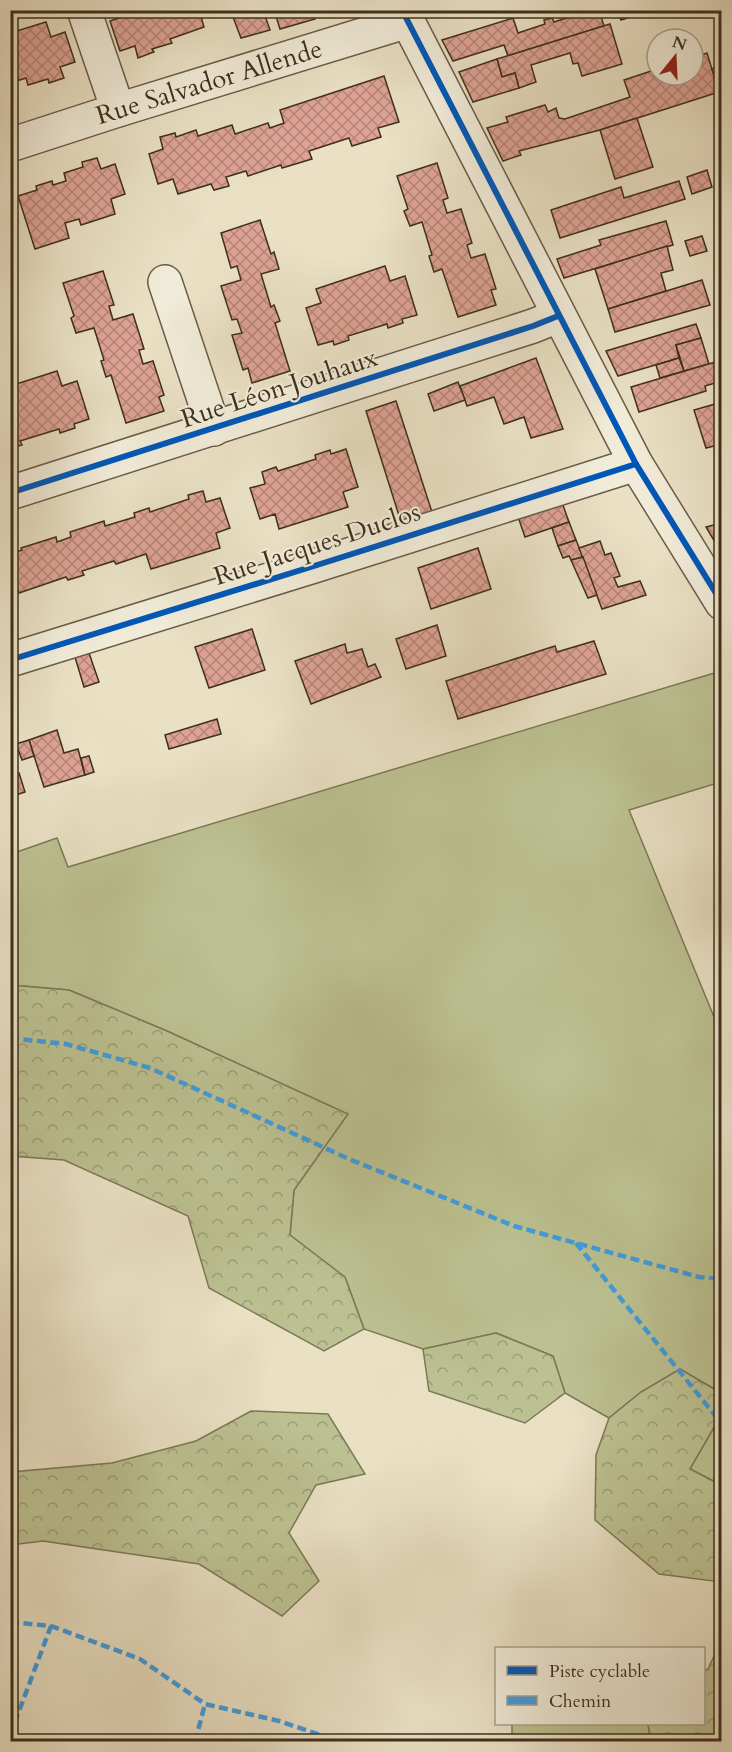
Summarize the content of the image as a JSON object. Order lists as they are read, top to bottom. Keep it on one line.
{"streets":{"street":["Rue Salvador Allende","Rue Léon Jouhaux","Rue Jacques Duclos"]},"legend":["Piste cyclable","Chemin"],"north":"top"}
